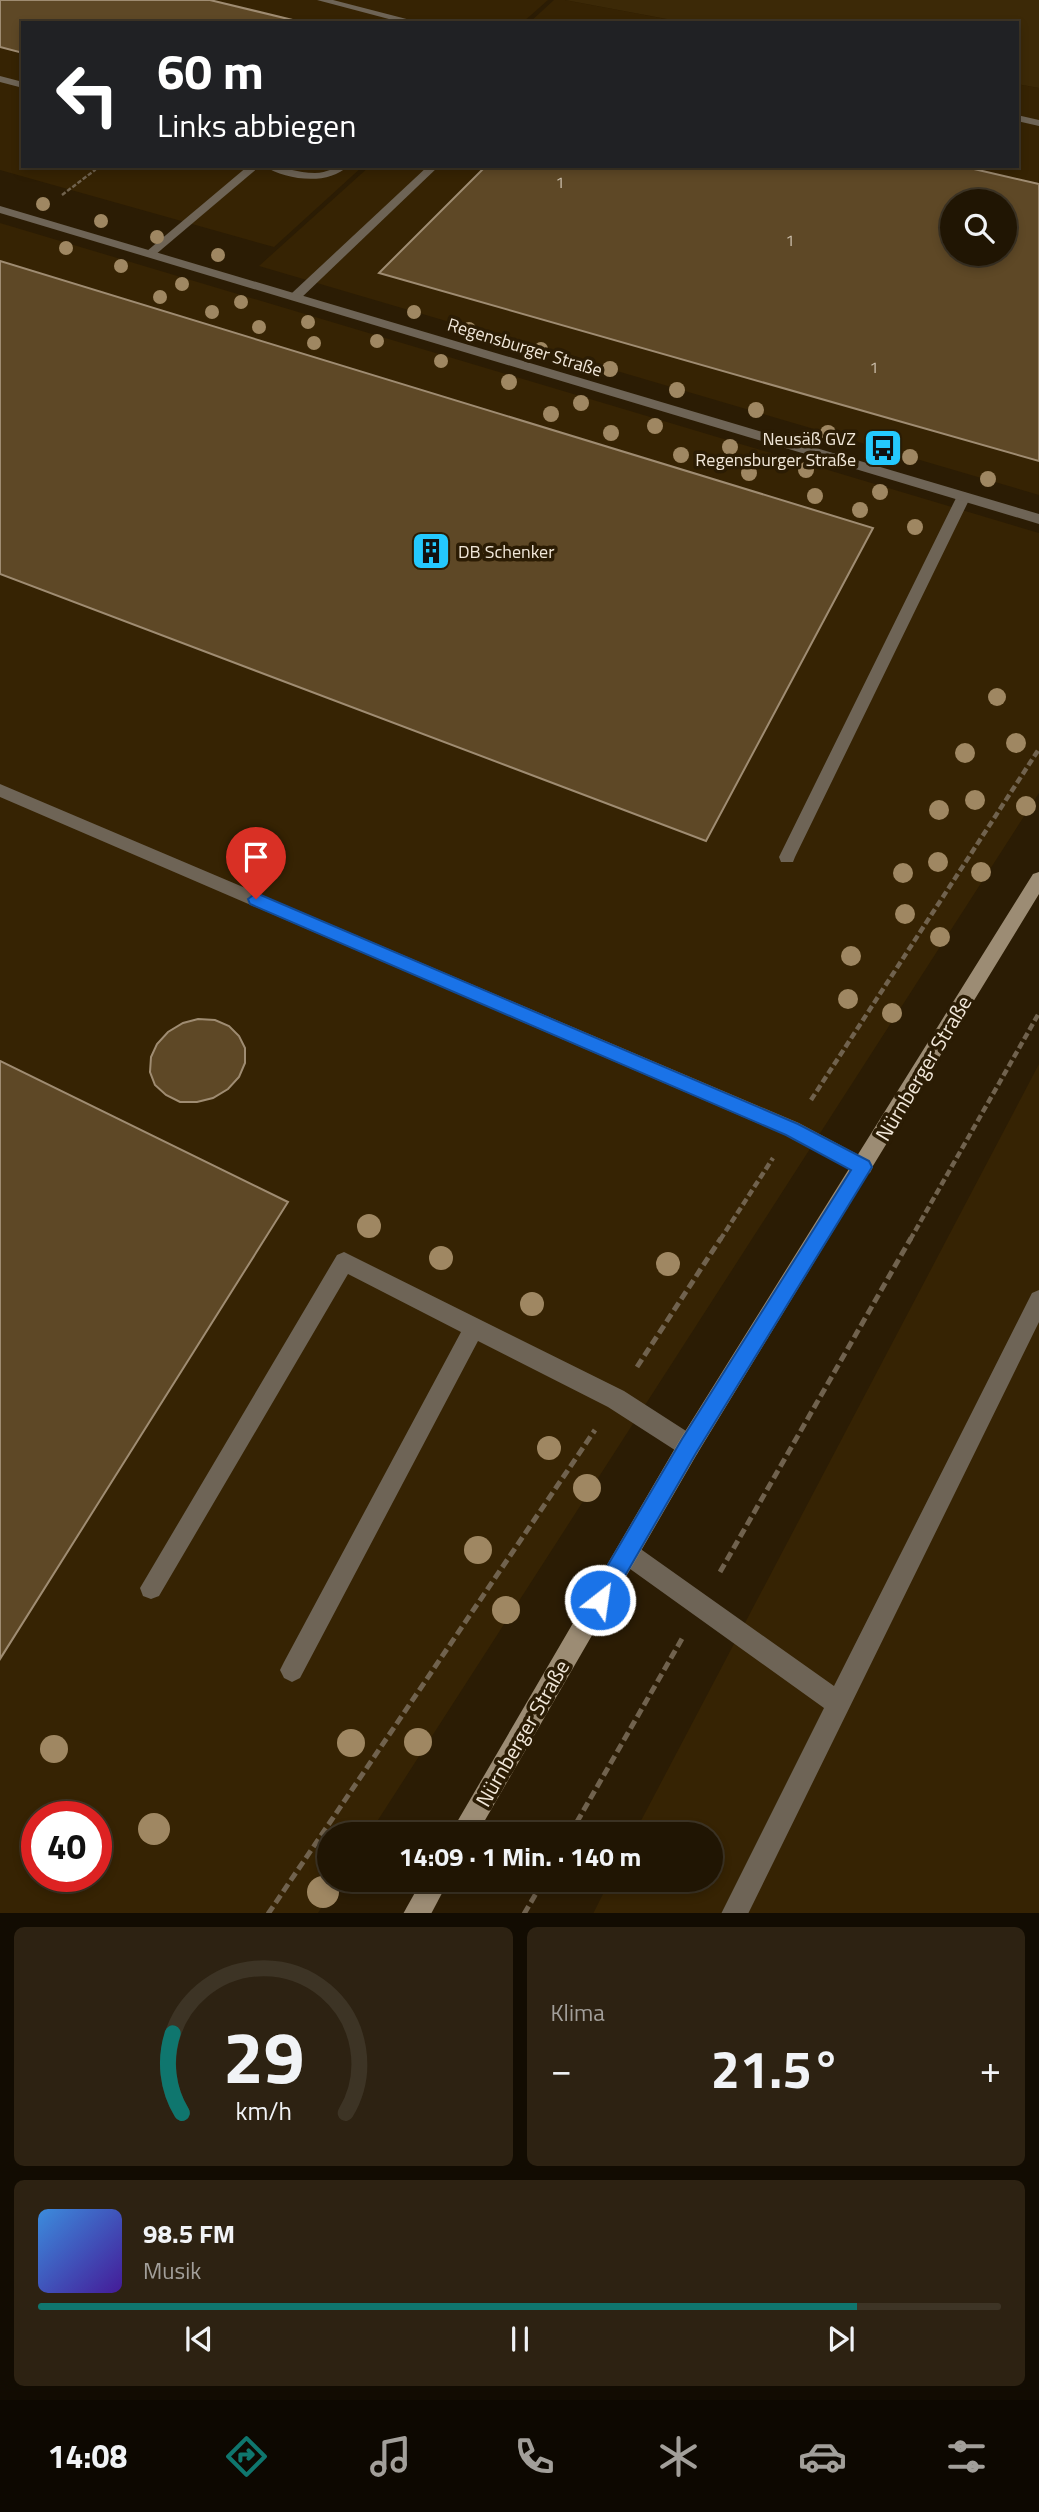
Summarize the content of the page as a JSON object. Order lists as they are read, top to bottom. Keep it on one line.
{"streets":{"street":["Regensburger Straße","Nürnberger Straße"]},"places":{"bus stop":["Neusäß GVZ Regensburger Straße"],"building":["DB Schenker"]},"house_numbers":["1","1","1"],"page":{"turn":["60 m","Links abbiegen"],"limit":"40","trip":"14:09 · 1 Min. · 140 m","tile":"Klima","heat":["−","21.5°","+"],"song":["98.5 FM","Musik"],"tabs":"14:08","gauge":["29","km/h"]}}
